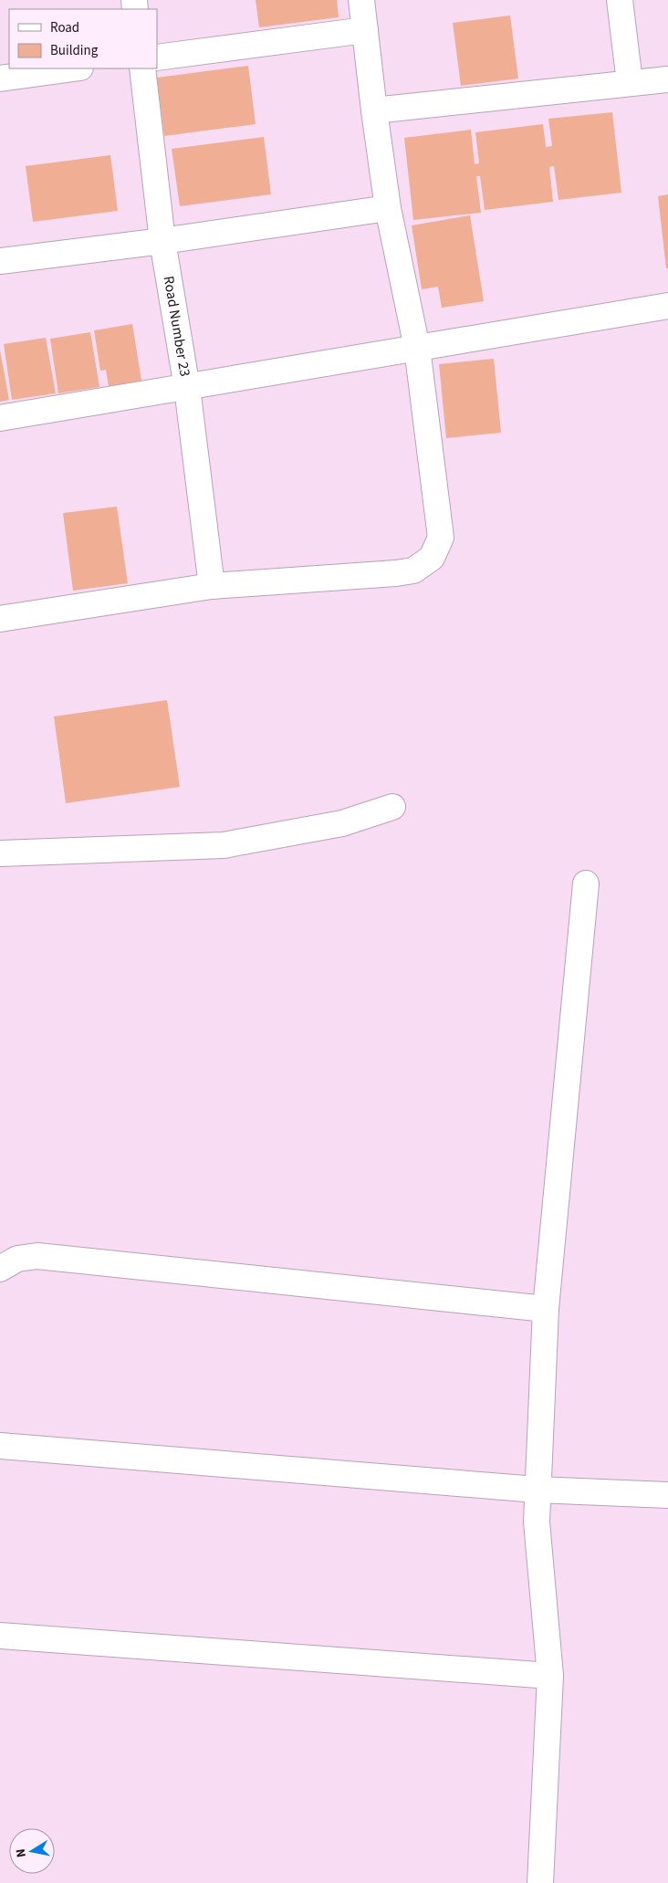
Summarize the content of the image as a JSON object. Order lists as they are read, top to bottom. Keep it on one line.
{"streets":{"street":["Road Number 23"]},"legend":["Road","Building"],"north":"left"}
